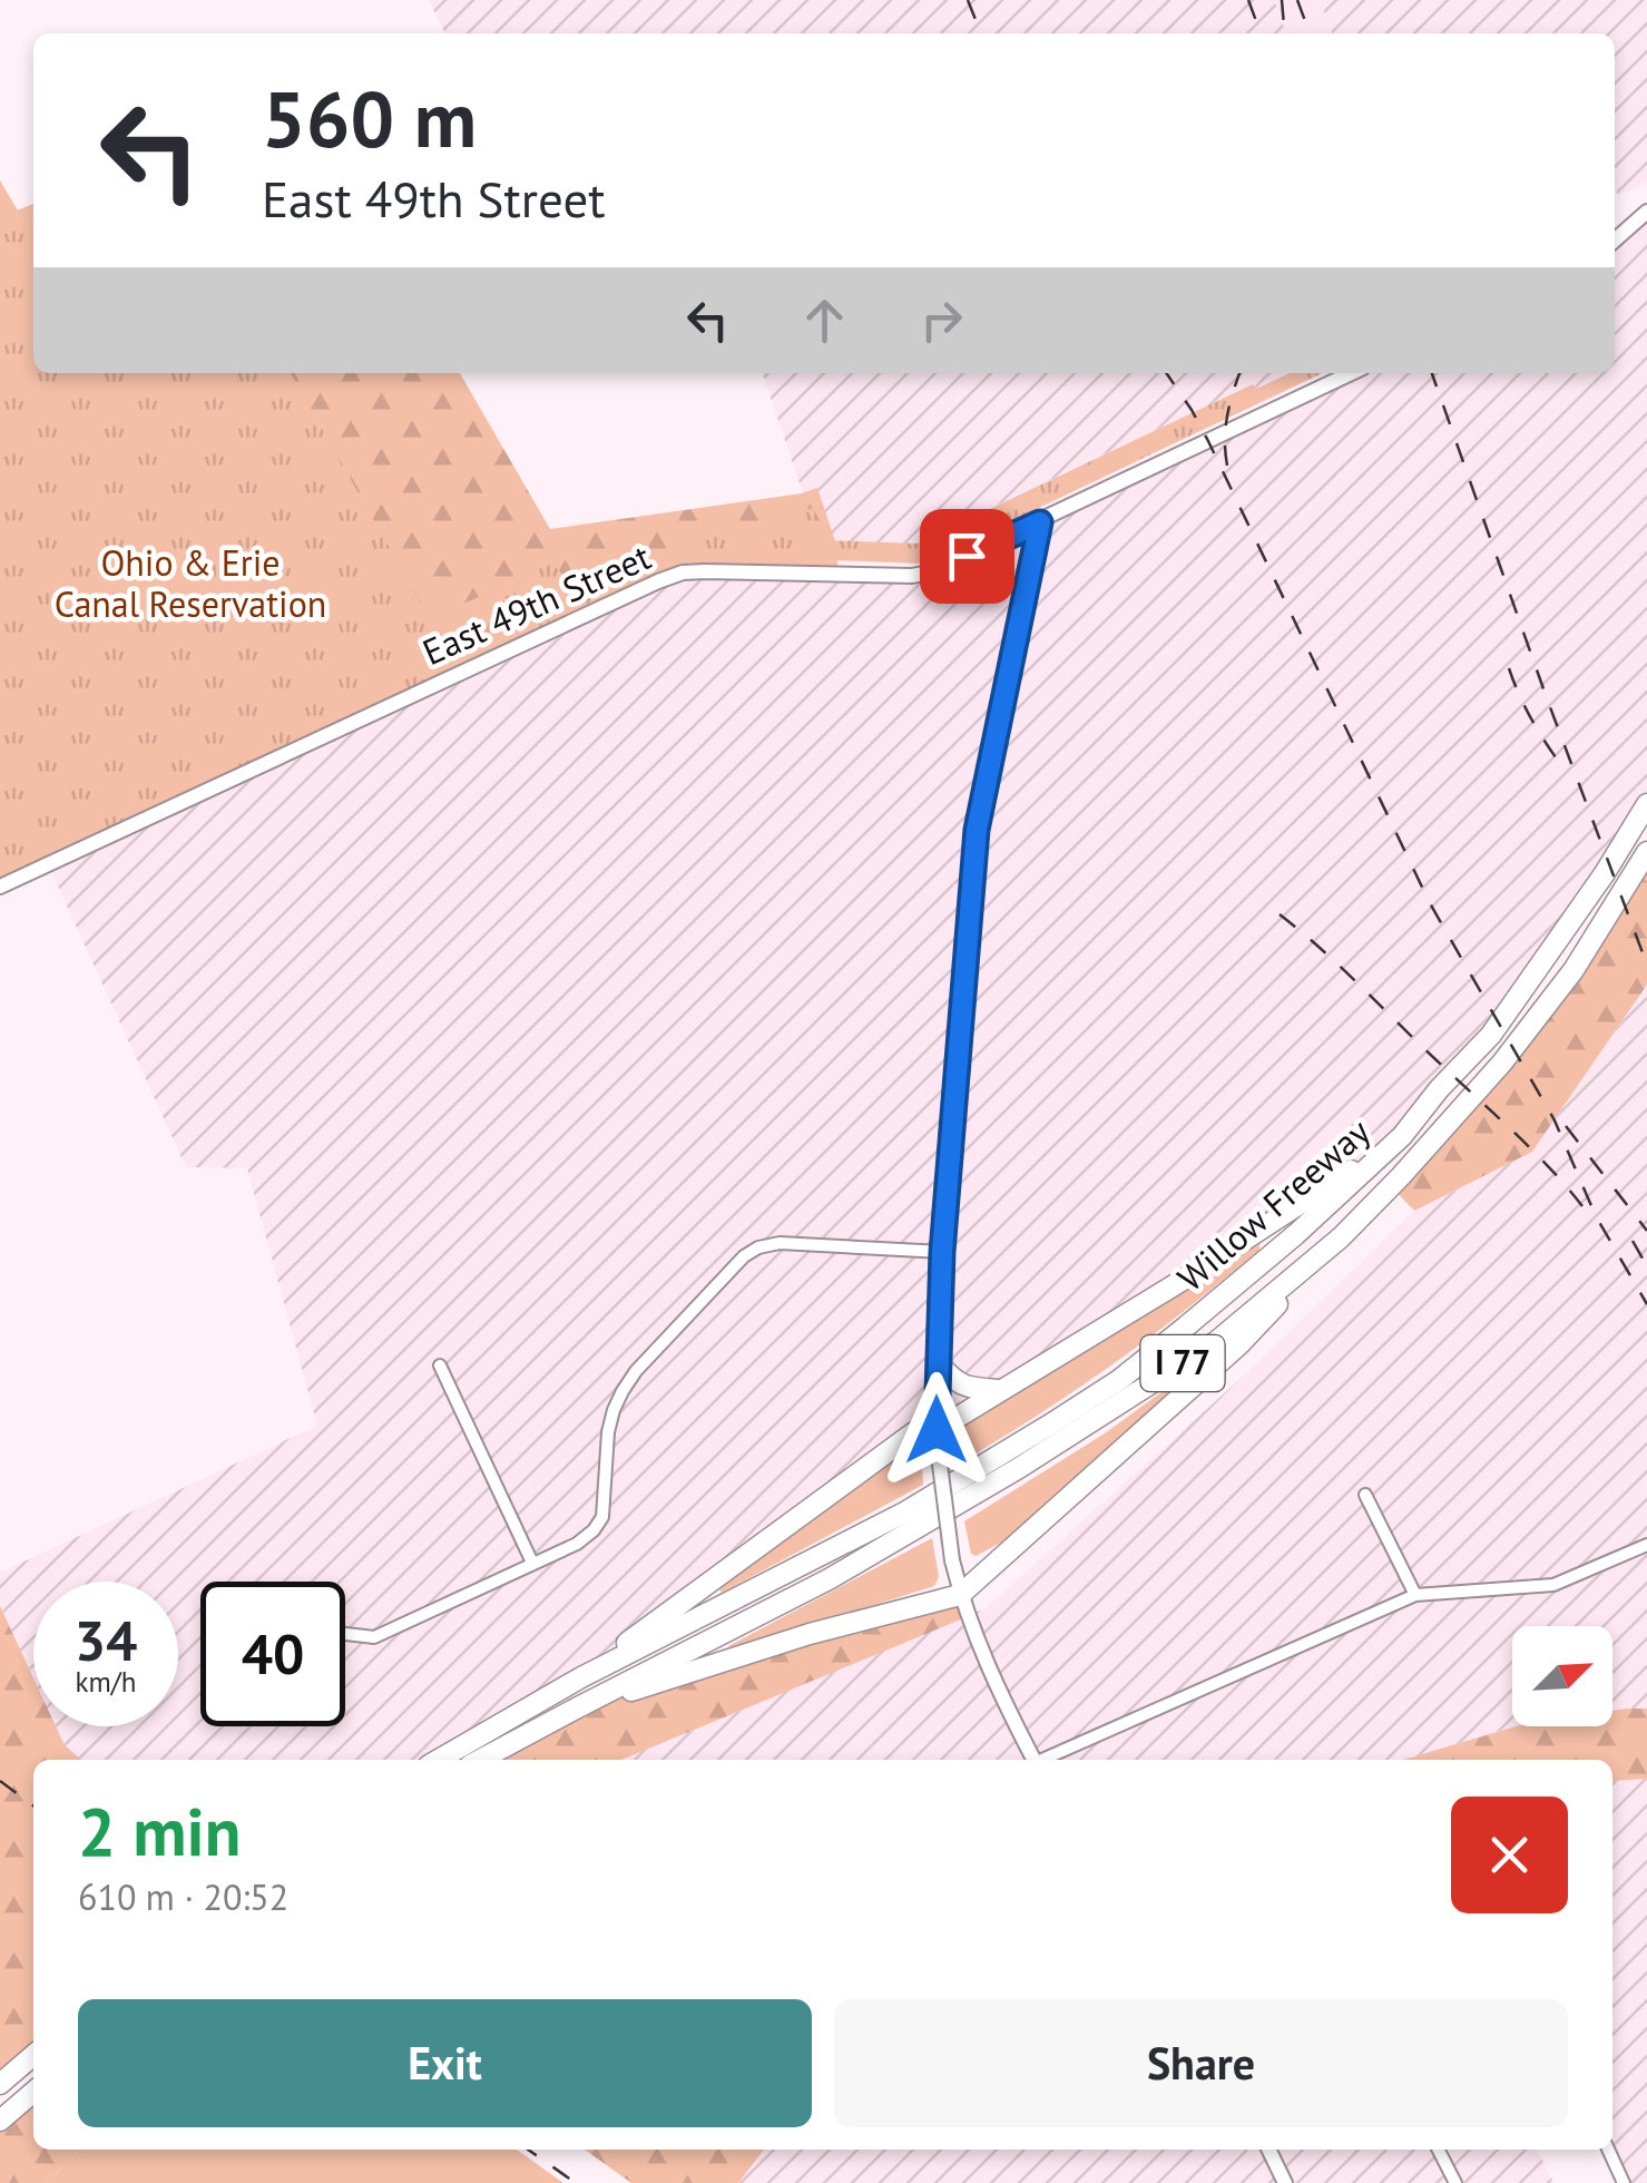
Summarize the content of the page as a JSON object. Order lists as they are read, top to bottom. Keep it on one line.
{"streets":{"highway":["Willow Freeway","I 77"],"street":["East 49th Street"]},"parks":["Ohio & Erie Canal Reservation"],"north":"top right","page":{"turn":["560 m","East 49th Street"],"speed":"34 km/h","limit":"40","heading":["2 min","610 m · 20:52"],"buttons":["Exit","Share"]}}
